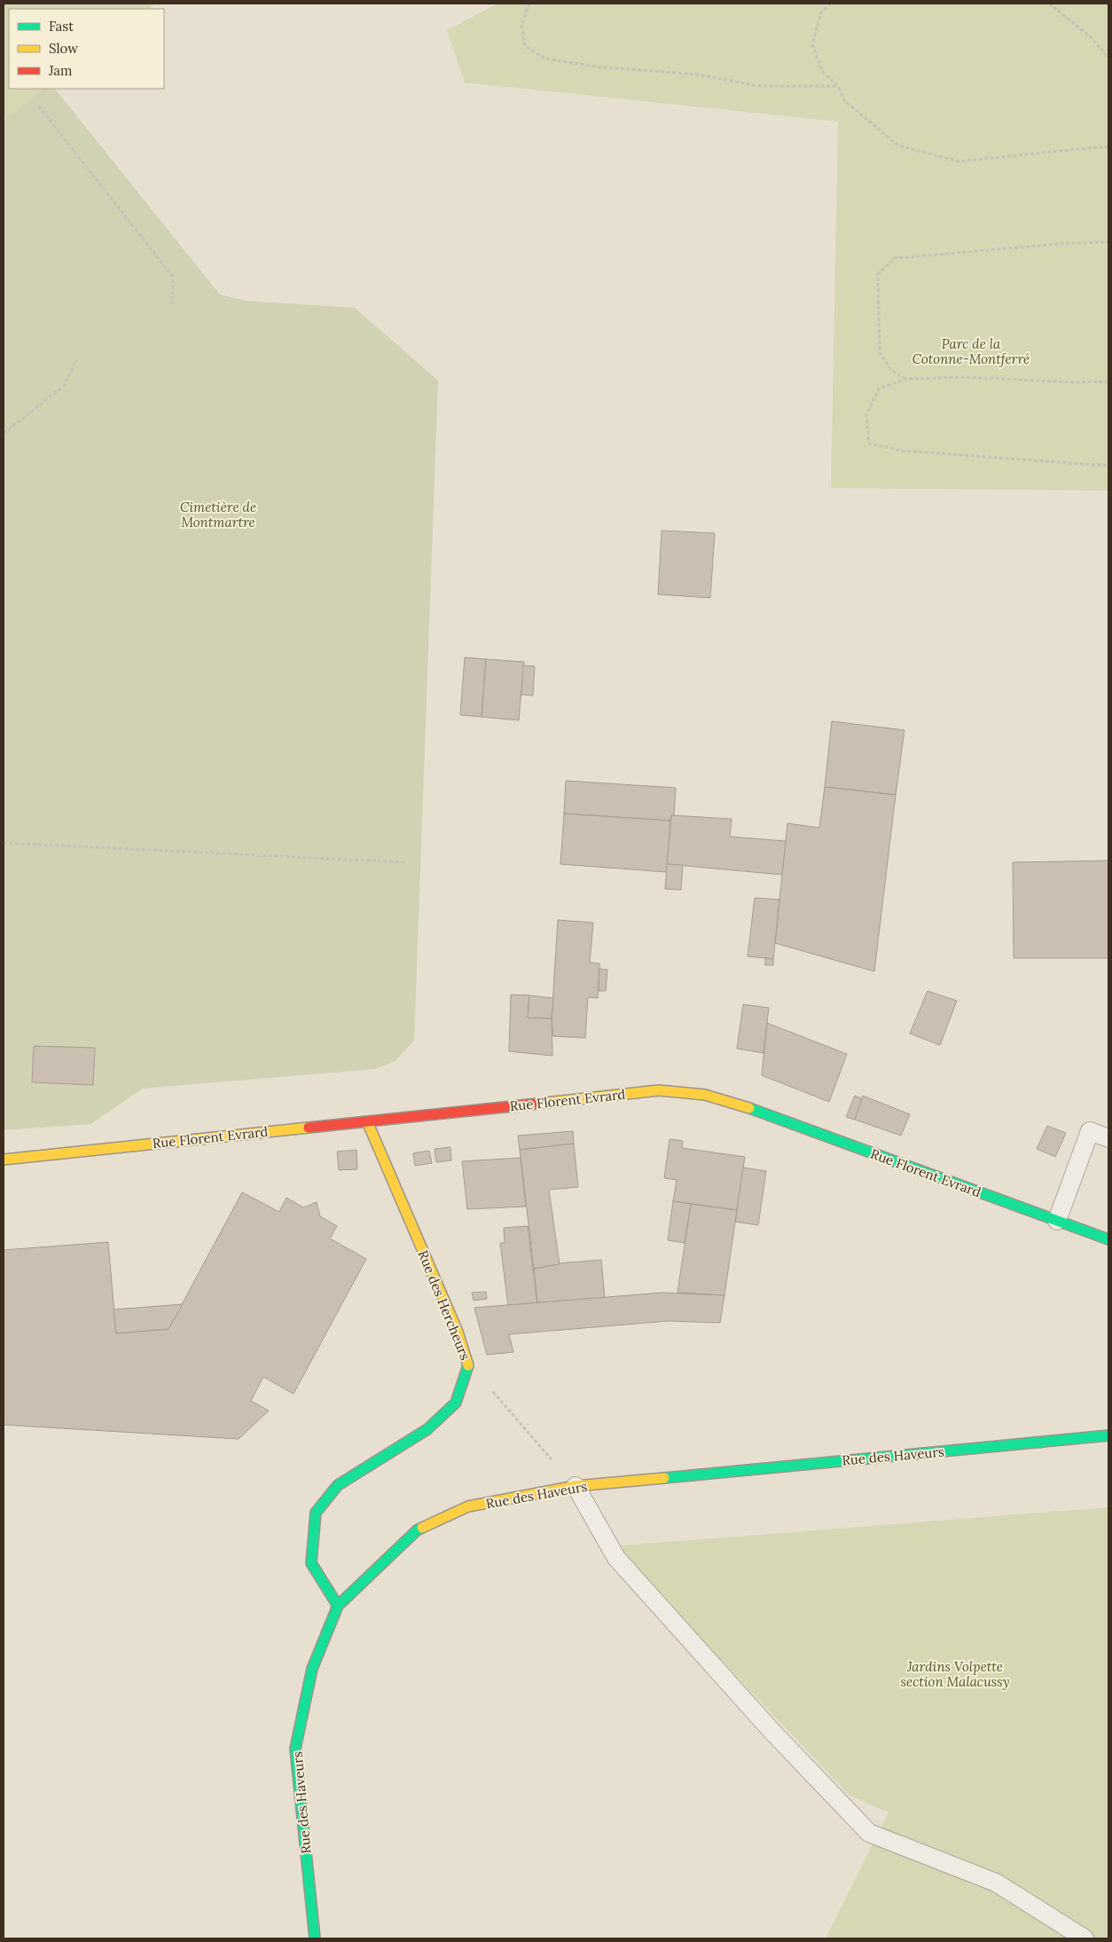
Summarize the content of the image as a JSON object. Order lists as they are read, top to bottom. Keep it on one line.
{"streets":{"street":["Rue Florent Evrard","Rue des Hercheurs","Rue des Haveurs"]},"crossings":[["Rue Florent Evrard","Rue des Hercheurs"],["Rue des Hercheurs","Rue des Haveurs"]],"parks":["Parc de la Cotonne-Montferré","Cimetière de Montmartre","Jardins Volpette section Malacussy"],"legend":["Fast","Slow","Jam"]}
